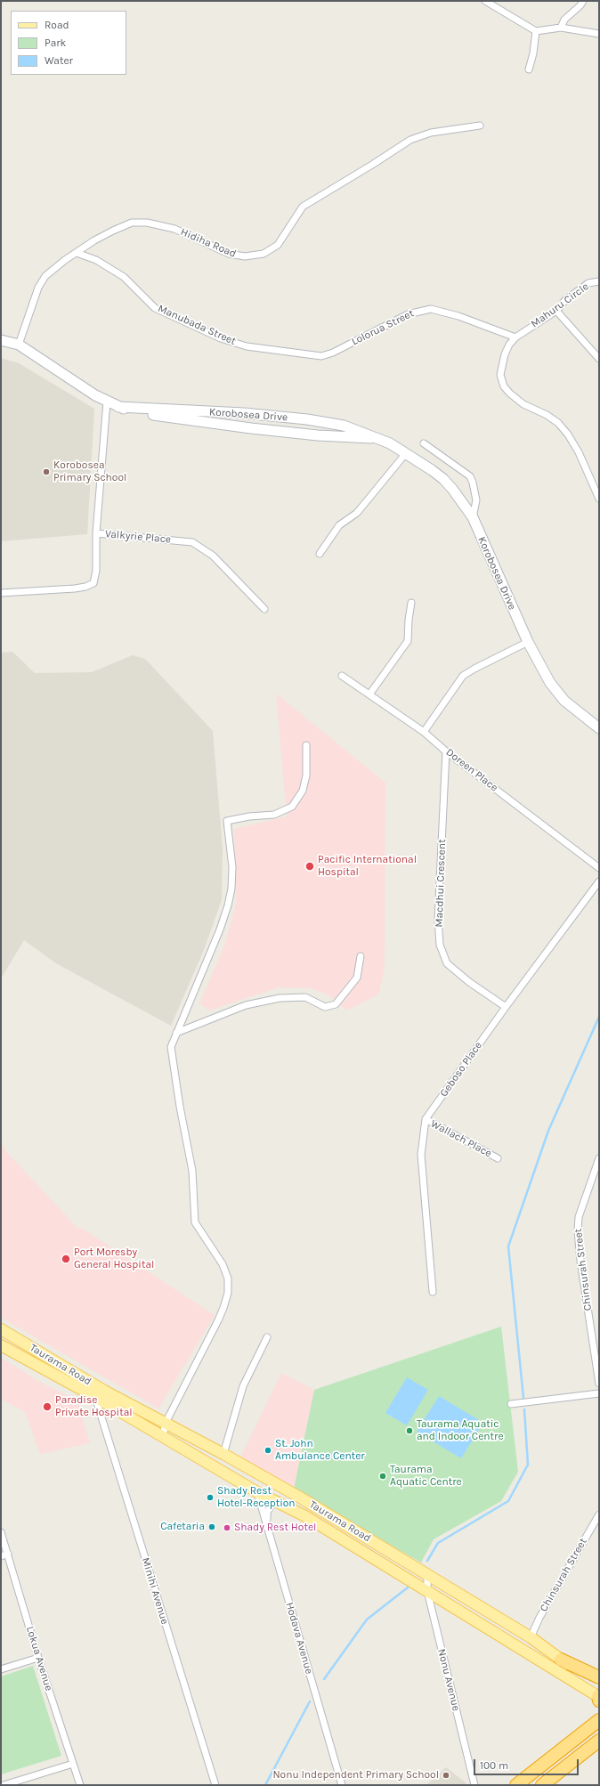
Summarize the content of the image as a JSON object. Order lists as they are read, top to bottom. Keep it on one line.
{"streets":{"main road":["Korobosea Drive","Taurama Road"],"street":["Hidiha Road","Mahuru Circle","Manubada Street","Lolorua Street","Valkyrie Place","Doreen Place","Macdhui Crescent","Geboso Place","Wallach Place","Chinsurah Street","Minihi Avenue","Hodava Avenue","Lokua Avenue","Nonu Avenue"]},"crossings":[["Hidiha Road","Manubada Street"],["Hidiha Road","Korobosea Drive"],["Mahuru Circle","Lolorua Street"],["Manubada Street","Lolorua Street"],["Korobosea Drive","Valkyrie Place"],["Doreen Place","Macdhui Crescent"],["Macdhui Crescent","Geboso Place"],["Geboso Place","Wallach Place"],["Chinsurah Street","Taurama Road"],["Taurama Road","Minihi Avenue"],["Taurama Road","Hodava Avenue"],["Taurama Road","Nonu Avenue"]],"places":["Korobosea Primary School","Pacific International Hospital","Port Moresby General Hospital","Paradise Private Hospital","Taurama Aquatic and Indoor Centre","St. John Ambulance Center","Taurama Aquatic Centre","Shady Rest Hotel-Reception","Cafetaria","Shady Rest Hotel","Nonu Independent Primary School"],"legend":["Road","Park","Water"],"scale_bar":"100 m"}
